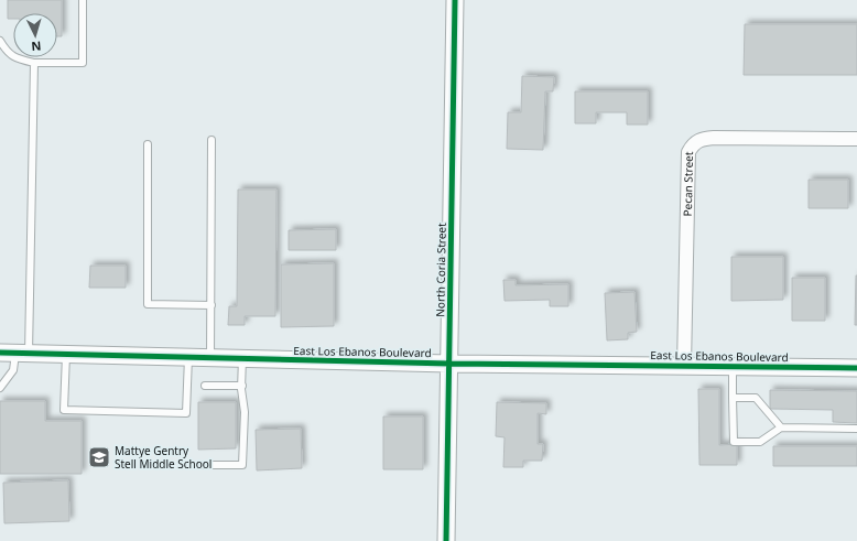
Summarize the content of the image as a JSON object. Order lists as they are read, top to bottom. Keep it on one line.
{"streets":{"street":["Pecan Street","North Coria Street","East Los Ebanos Boulevard"]},"crossings":[["Pecan Street","East Los Ebanos Boulevard"],["North Coria Street","East Los Ebanos Boulevard"]],"places":{"school or university":["Mattye Gentry Stell Middle School"]},"north":"bottom"}
